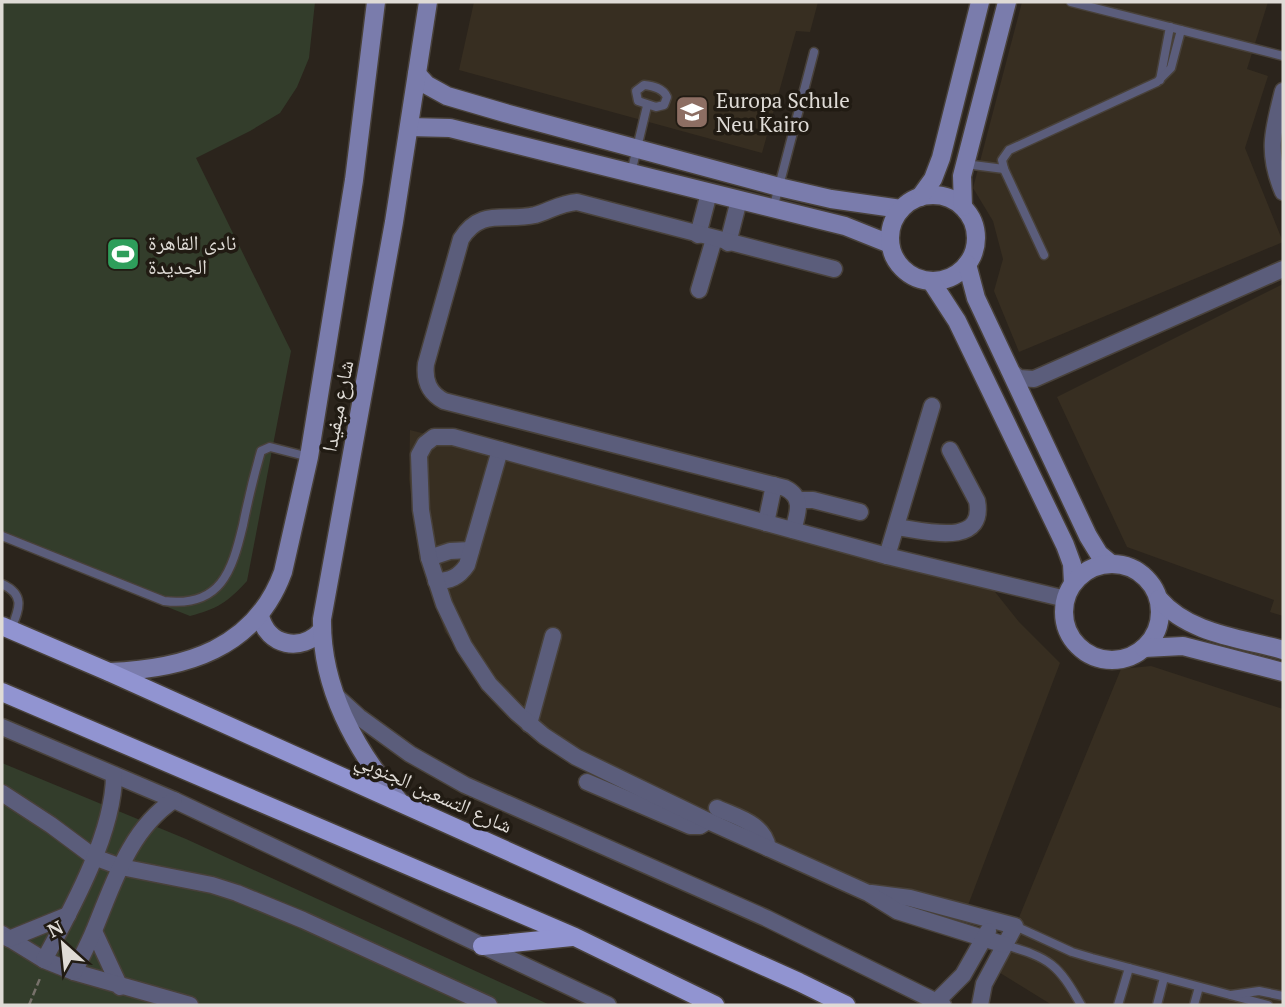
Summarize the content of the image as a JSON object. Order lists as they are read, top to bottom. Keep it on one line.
{"streets":{"main road":["شارع التسعين الجنوبي"],"street":["شارع ميفيدا"]},"crossings":[["شارع ميفيدا","شارع التسعين الجنوبي"]],"places":{"school or university":["Europa Schule Neu Kairo"],"sports":["نادى القاهرة الجديدة"]},"north":"top left"}
